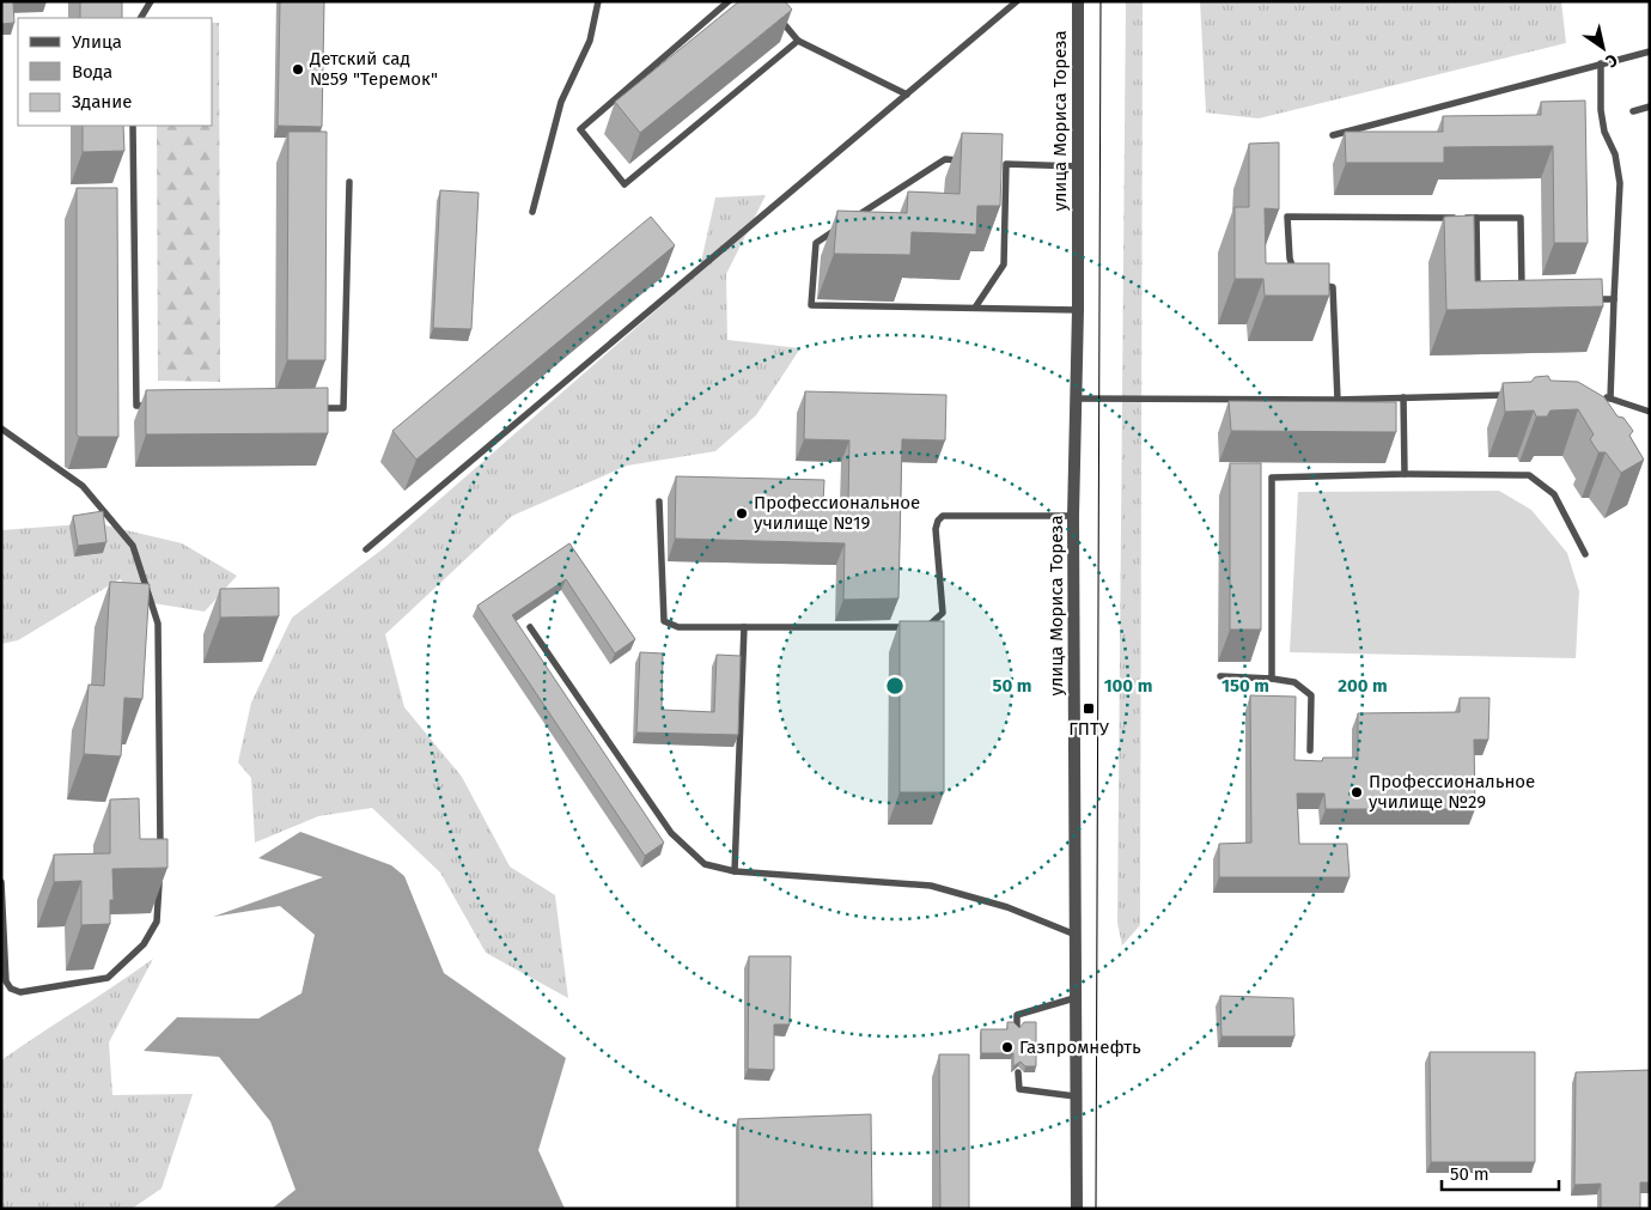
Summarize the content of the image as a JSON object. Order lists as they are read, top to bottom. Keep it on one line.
{"streets":{"street":["улица Мориса Тореза"]},"places":{"other":["Детский сад №59 \"Теремок\"","Профессиональное училище №19","Профессиональное училище №29","Газпромнефть"],"transit":["ГПТУ"]},"legend":["Улица","Вода","Здание"],"scale_bar":"50 m","north":"bottom right","rings":["50 m","100 m","150 m","200 m"]}
